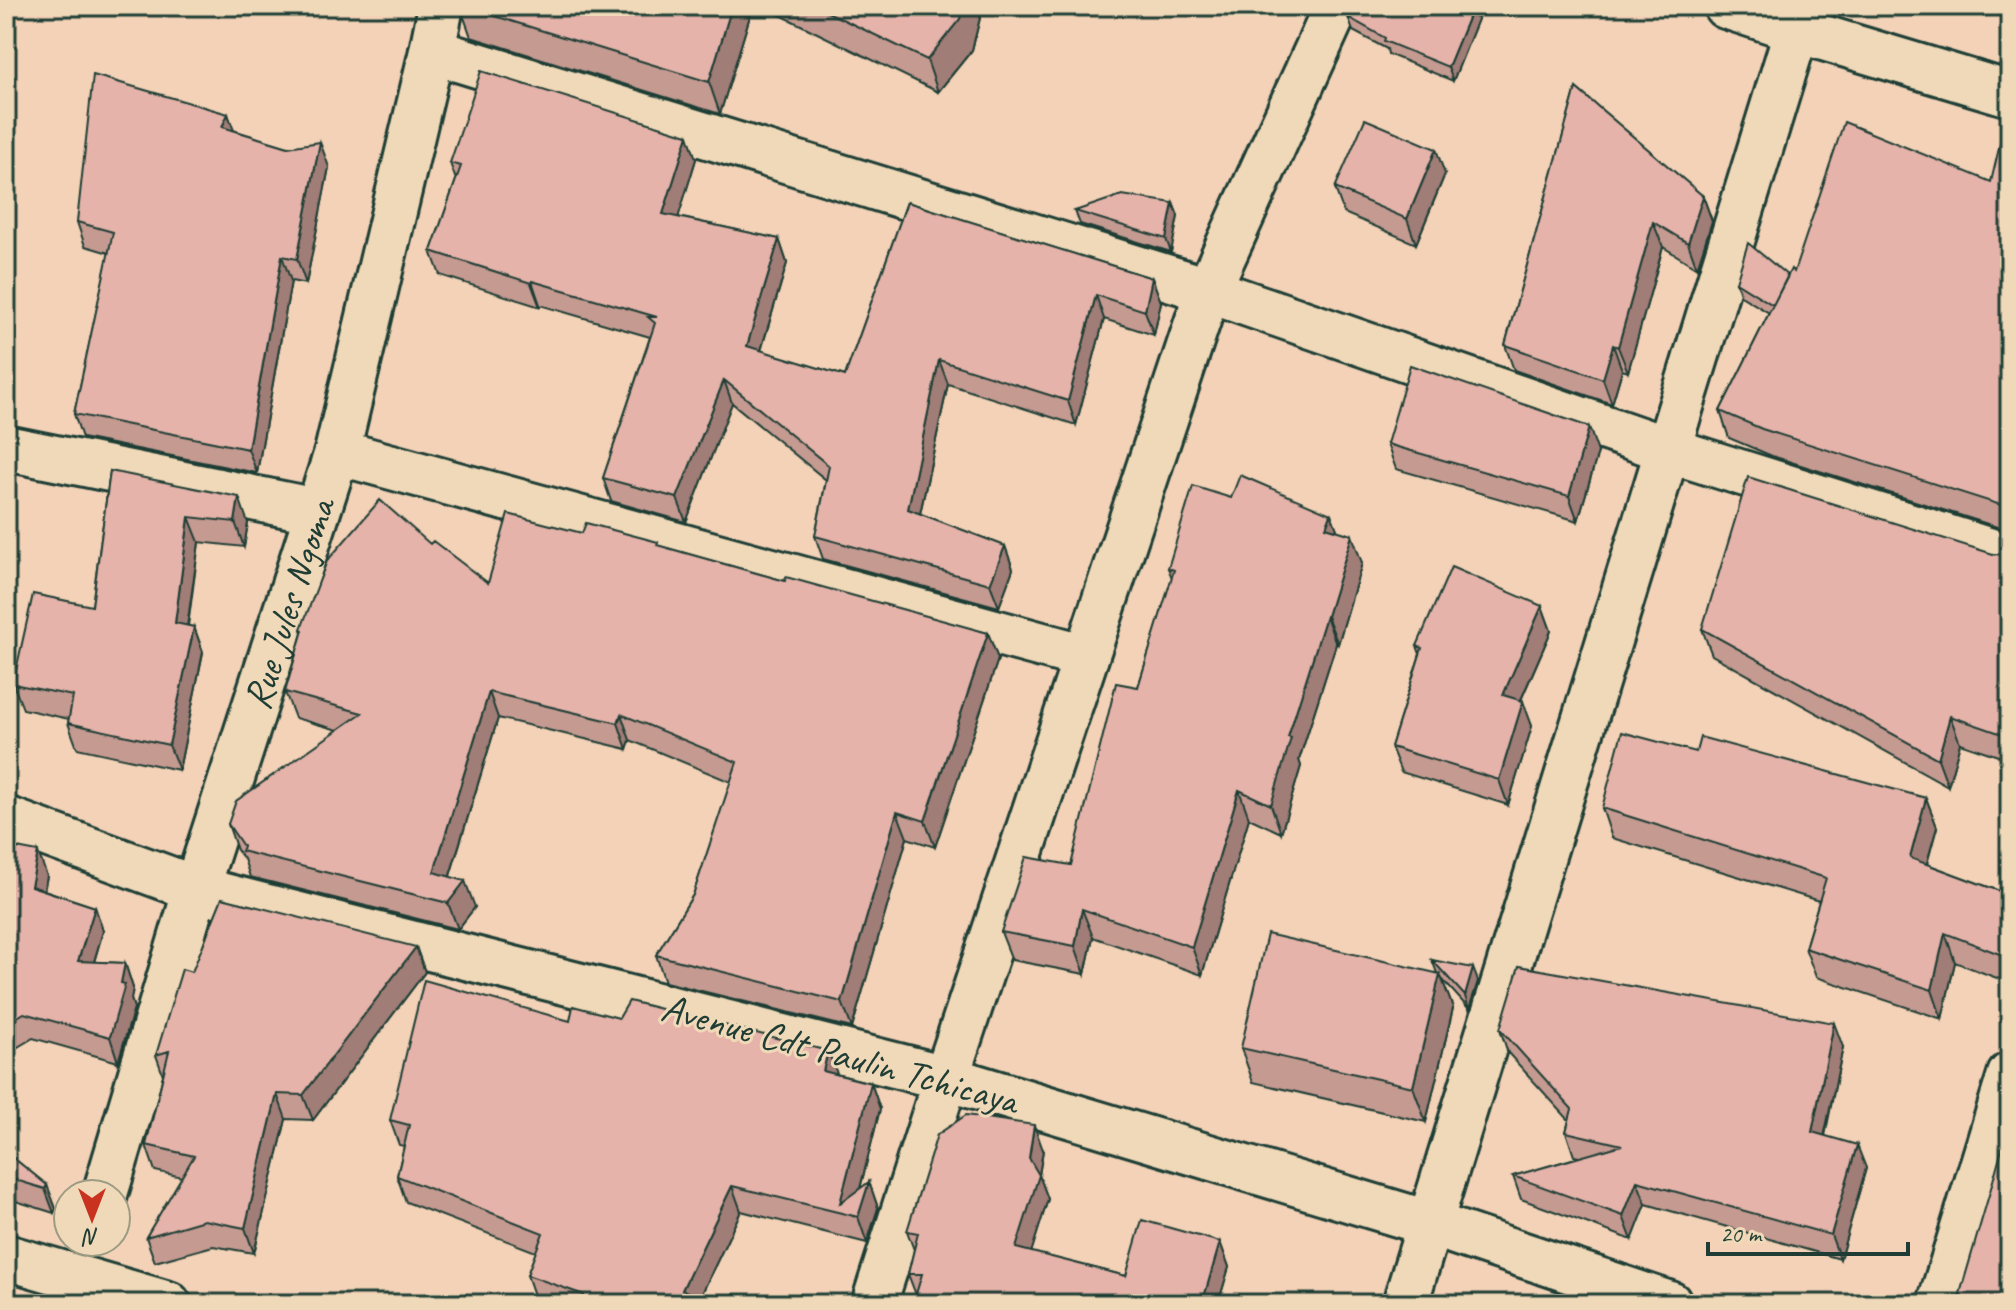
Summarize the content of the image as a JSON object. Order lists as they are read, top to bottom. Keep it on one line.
{"streets":{"street":["Rue Jules Ngoma","Avenue Cdt Paulin Tchicaya"]},"crossings":[["Rue Jules Ngoma","Avenue Cdt Paulin Tchicaya"]],"scale_bar":"20 m","north":"bottom"}
